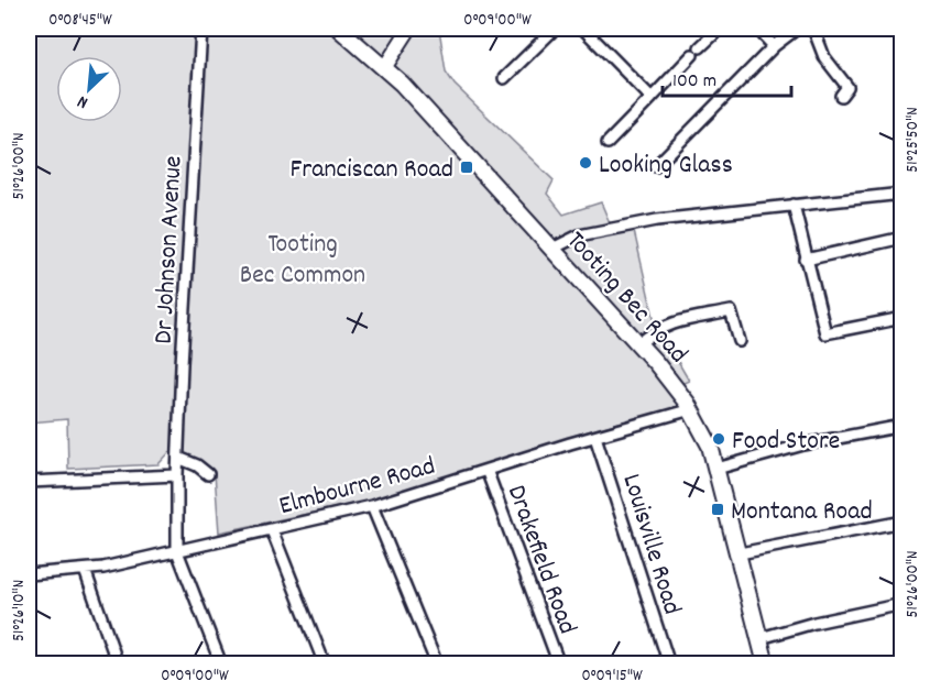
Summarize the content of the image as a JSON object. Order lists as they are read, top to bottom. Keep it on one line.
{"streets":{"highway":["Tooting Bec Road"],"street":["Dr Johnson Avenue","Elmbourne Road","Louisville Road","Drakefield Road"]},"crossings":[["Dr Johnson Avenue","Elmbourne Road"],["Tooting Bec Road","Elmbourne Road"],["Elmbourne Road","Louisville Road"],["Elmbourne Road","Drakefield Road"]],"parks":["Tooting Bec Common"],"places":{"other":["Looking Glass","Food Store"],"transit":["Franciscan Road","Montana Road"]},"scale_bar":"100 m","north":"bottom left","coordinates":["0°08'45\"W","0°09'00\"W","51°25'50\"N","51°26'00\"N","51°26'10\"N","0°09'15\"W"]}
